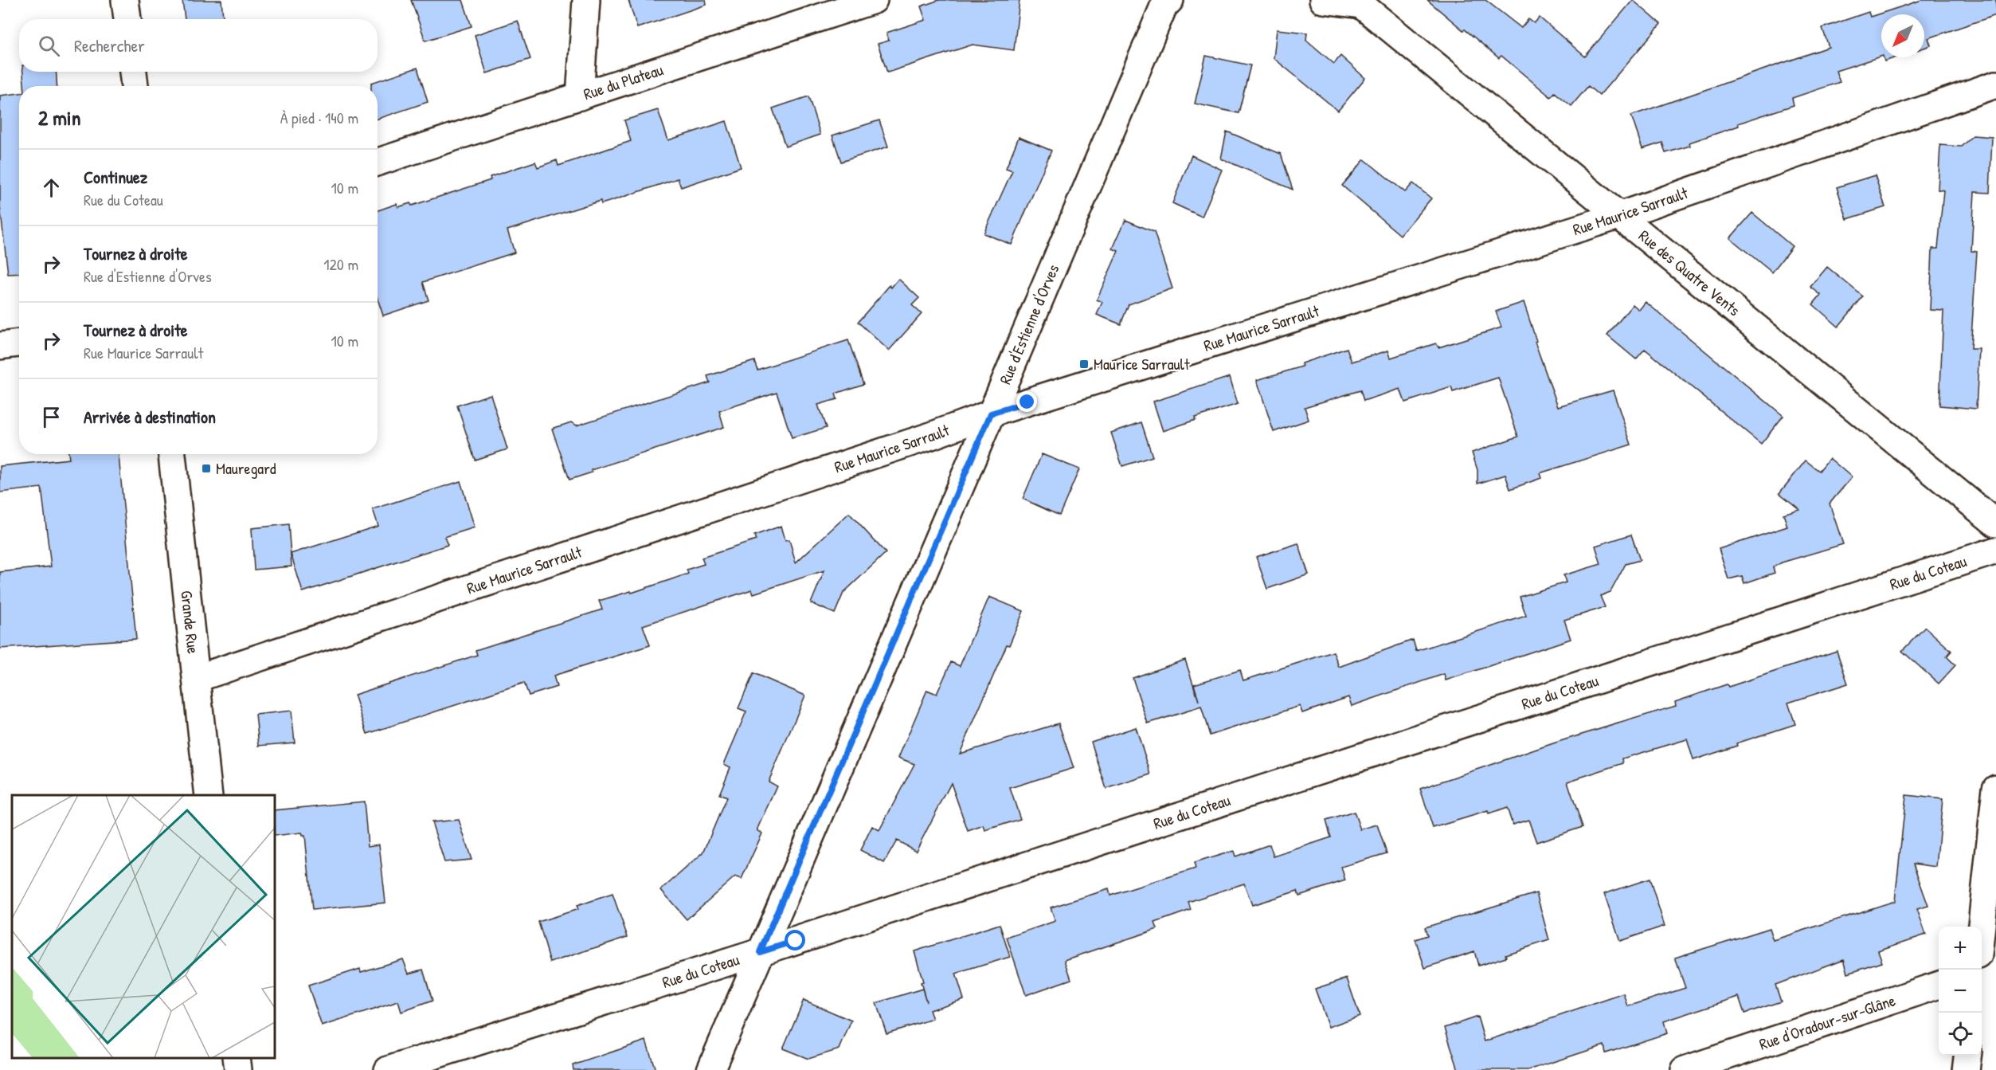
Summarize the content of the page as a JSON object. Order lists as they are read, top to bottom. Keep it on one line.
{"streets":{"street":["Rue du Plateau","Rue Maurice Sarrault","Rue des Quatre Vents","Rue d'Estienne d'Orves","Rue du Coteau","Grande Rue","Rue d'Oradour-sur-Glâne"]},"crossings":[["Rue Maurice Sarrault","Rue des Quatre Vents"],["Rue Maurice Sarrault","Rue d'Estienne d'Orves"],["Rue Maurice Sarrault","Grande Rue"],["Rue d'Estienne d'Orves","Rue du Coteau"]],"places":{"transit":["Maurice Sarrault","Mauregard"]},"north":"bottom left","page":{"search":"Rechercher","heading":["2 min","À pied · 140 m"],"list":[["Continuez","Rue du Coteau","10 m"],["Tournez à droite","Rue d'Estienne d'Orves","120 m"],["Tournez à droite","Rue Maurice Sarrault","10 m"],"Arrivée à destination"],"map_buttons":["+","−"]}}
